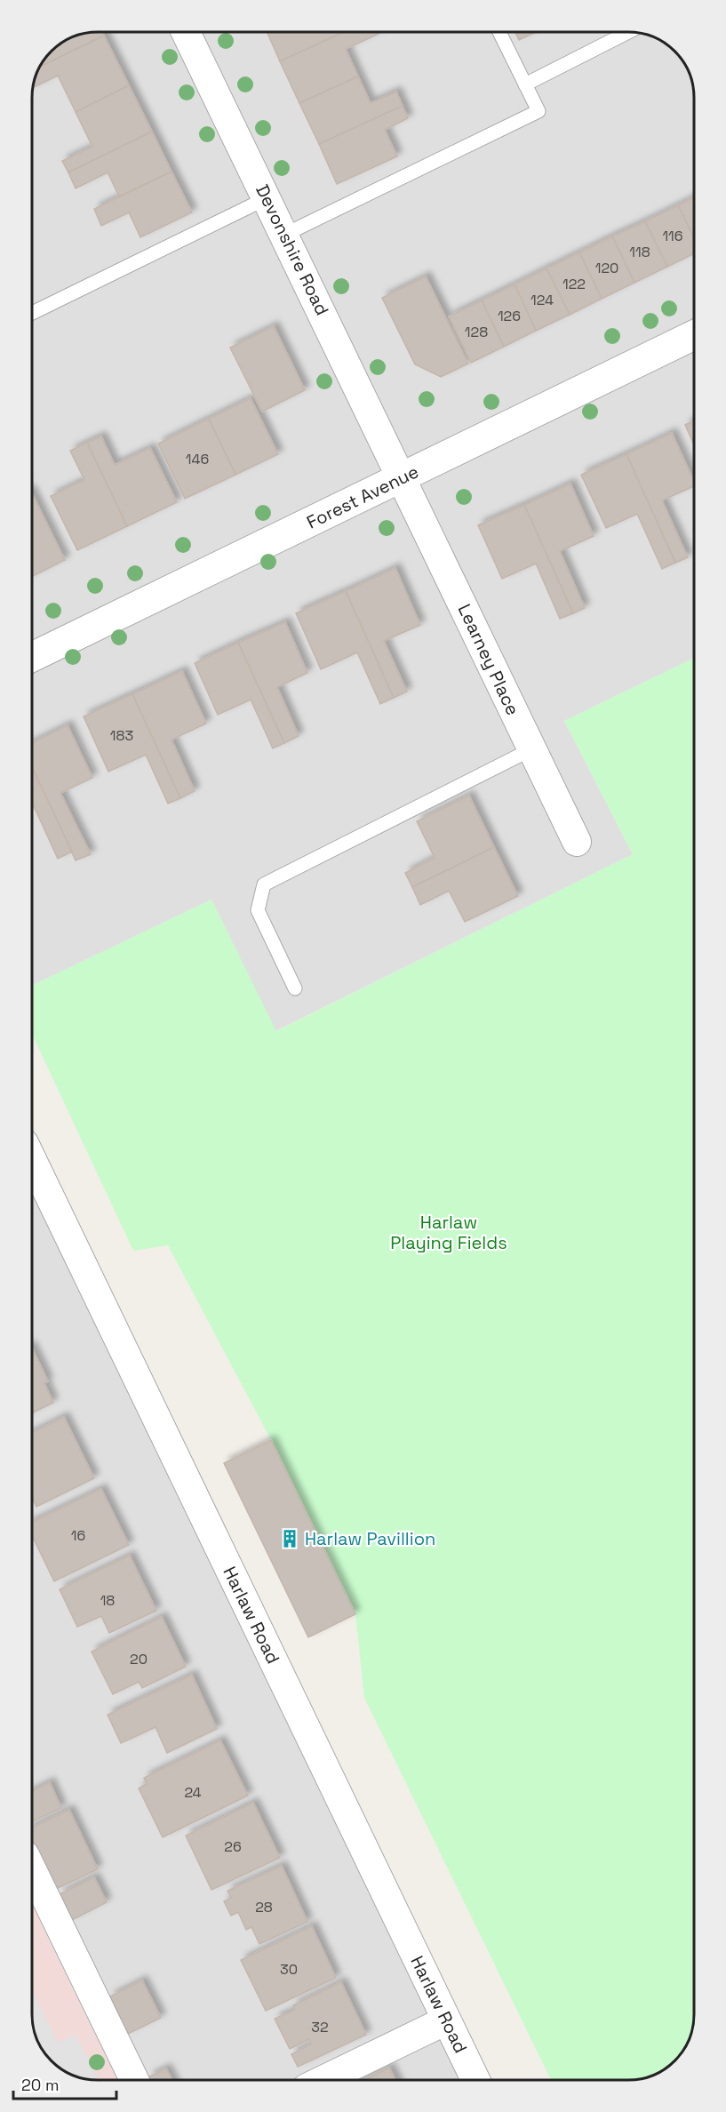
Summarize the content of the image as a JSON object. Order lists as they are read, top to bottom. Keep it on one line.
{"streets":{"street":["Devonshire Road","Forest Avenue","Learney Place","Harlaw Road"]},"crossings":[["Devonshire Road","Forest Avenue"],["Devonshire Road","Learney Place"],["Forest Avenue","Learney Place"]],"parks":["Harlaw Playing Fields"],"places":{"building":["Harlaw Pavillion"]},"house_numbers":["116","118","120","122","124","126","128","146","183","16","18","20","24","26","28","30","32"],"scale_bar":"20 m"}
